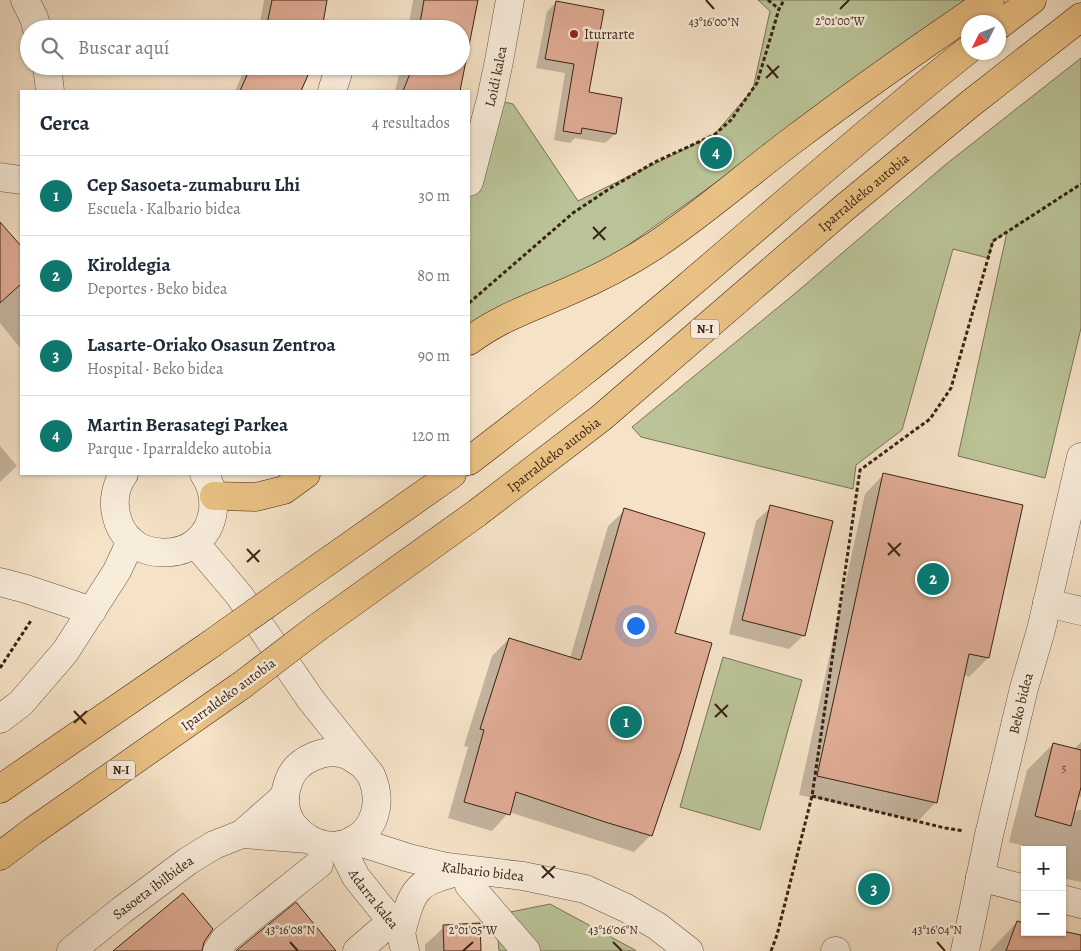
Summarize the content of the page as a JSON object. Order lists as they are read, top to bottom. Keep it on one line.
{"streets":{"highway":["Iparraldeko autobia","N-I"],"street":["Loidi kalea","Beko bidea","Kalbario bidea","Sasoeta ibilbidea","Adarra kalea"]},"crossings":[["Kalbario bidea","Sasoeta ibilbidea"],["Kalbario bidea","Adarra kalea"],["Sasoeta ibilbidea","Adarra kalea"]],"places":["Iturrarte"],"house_numbers":["5"],"north":"bottom left","page":{"search":"Buscar aquí","heading":["Cerca","4 resultados"],"pins":["4","2","1","3"],"list":[{"mark":"1","name":"Cep Sasoeta-zumaburu Lhi","note":"Escuela · Kalbario bidea","value":"30 m"},{"mark":"2","name":"Kiroldegia","note":"Deportes · Beko bidea","value":"80 m"},{"mark":"3","name":"Lasarte-Oriako Osasun Zentroa","note":"Hospital · Beko bidea","value":"90 m"},{"mark":"4","name":"Martin Berasategi Parkea","note":"Parque · Iparraldeko autobia","value":"120 m"}],"map_buttons":["+","−"]},"coordinates":["2°01'00\"W","43°16'00\"N","43°16'08\"N","43°16'06\"N","43°16'04\"N","2°01'05\"W"]}
